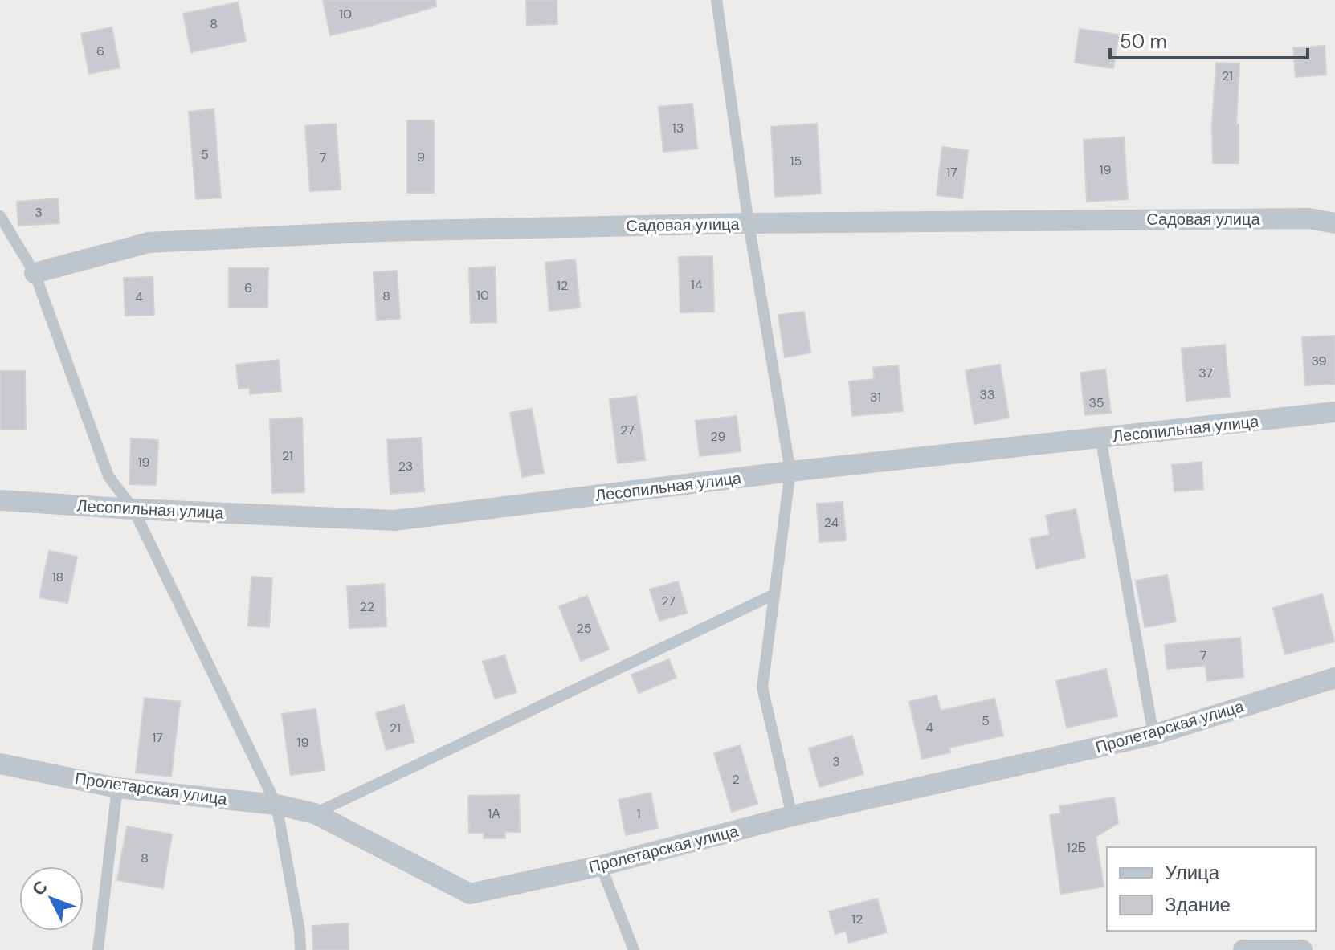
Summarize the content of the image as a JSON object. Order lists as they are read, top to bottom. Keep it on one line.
{"streets":{"street":["Садовая улица","Лесопильная улица","Пролетарская улица"]},"house_numbers":["10","8","6","21","13","5","9","7","15","19","17","3","14","12","6","10","8","4","39","37","33","31","35","27","29","21","19","23","24","18","27","22","25","7","5","4","21","17","19","3","2","1А","1","12Б","8","12"],"legend":["Улица","Здание"],"scale_bar":"50 m","north":"top left"}
